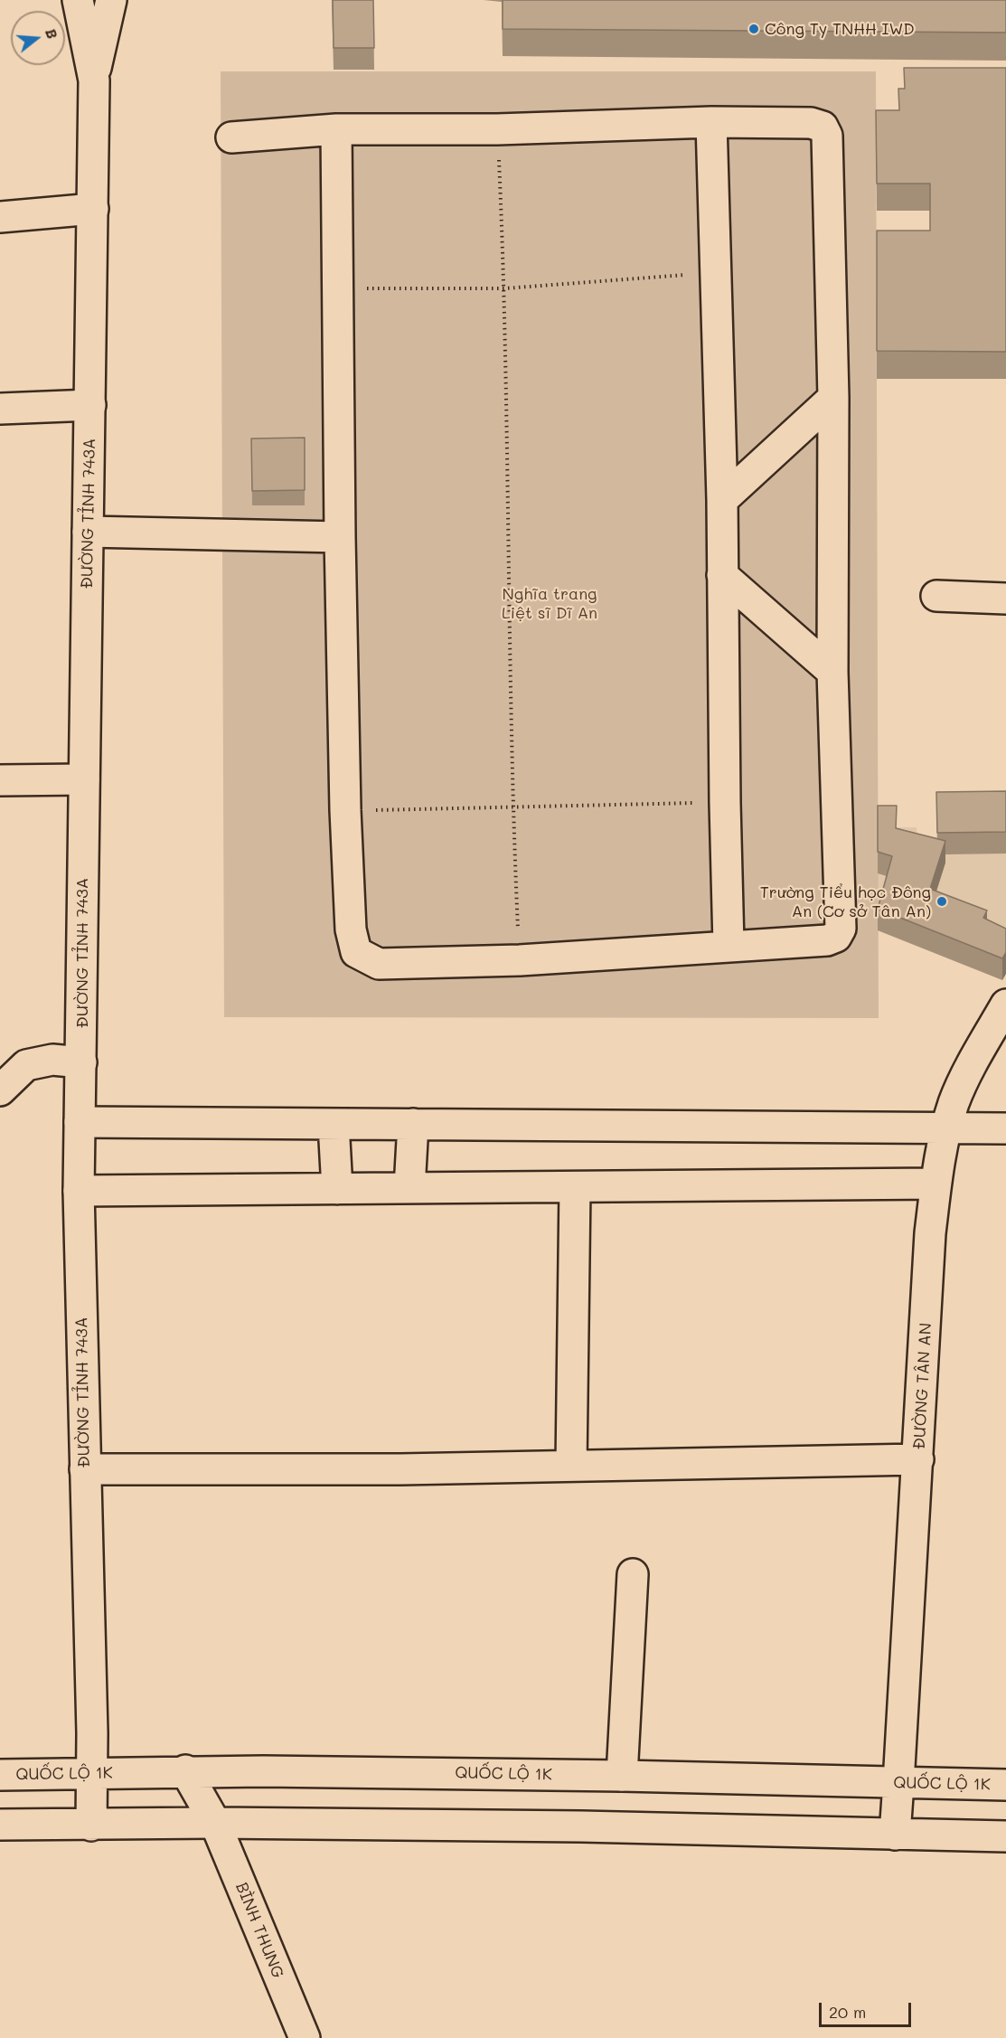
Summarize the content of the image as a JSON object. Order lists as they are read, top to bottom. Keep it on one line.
{"streets":{"street":["ĐƯỜNG TỈNH 743A","ĐƯỜNG TÂN AN","QUỐC LỘ 1K","BÌNH THUNG"]},"crossings":[["ĐƯỜNG TỈNH 743A","QUỐC LỘ 1K"],["ĐƯỜNG TÂN AN","QUỐC LỘ 1K"],["QUỐC LỘ 1K","BÌNH THUNG"]],"parks":["Nghĩa trang Liệt sĩ Dĩ An"],"places":["Công Ty TNHH IWD","Trường Tiểu học Đông An (Cơ sở Tân An)"],"scale_bar":"20 m","north":"right"}
